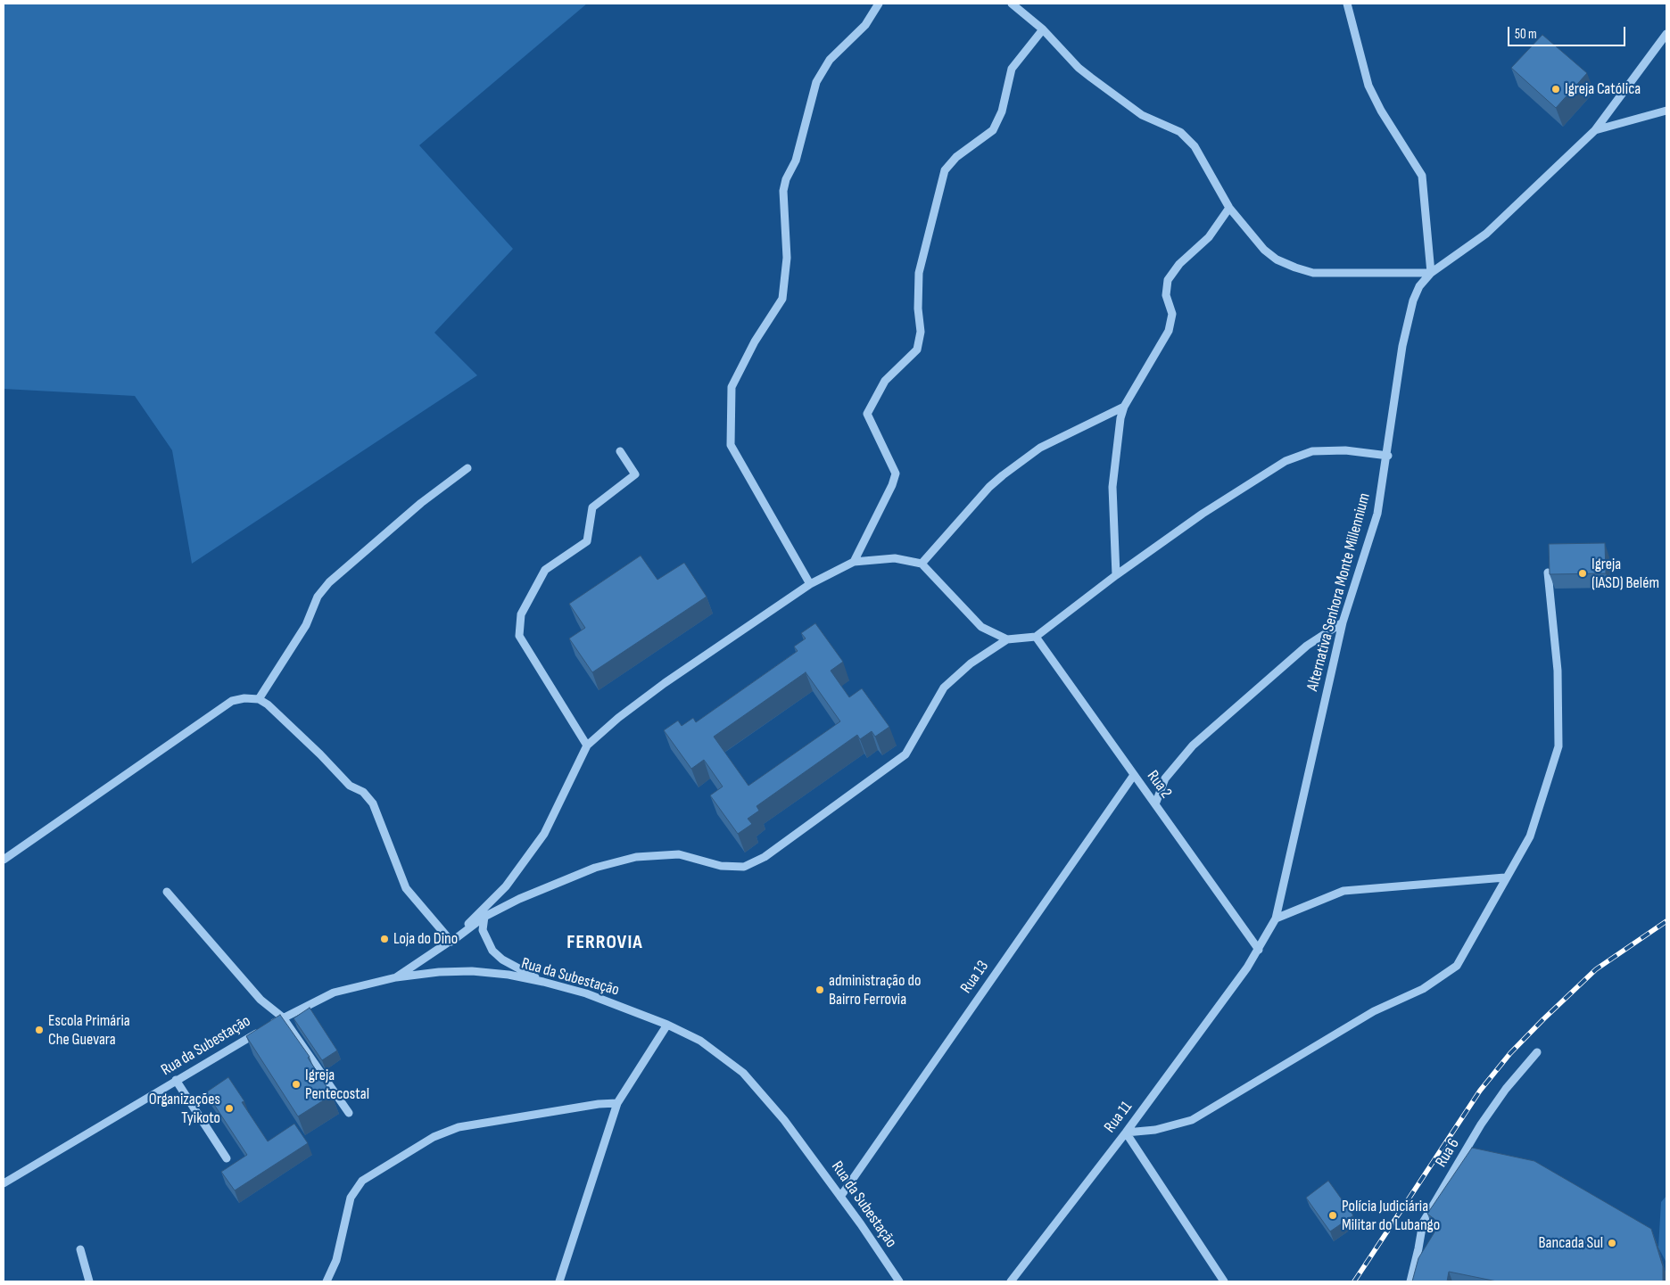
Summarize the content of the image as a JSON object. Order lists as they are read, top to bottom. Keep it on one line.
{"streets":{"street":["Alternativa Senhora Monte Millennium","Rua 2","Rua da Subestação","Rua 13","Rua 11","Rua 6"]},"crossings":[["Alternativa Senhora Monte Millennium","Rua 2"],["Alternativa Senhora Monte Millennium","Rua 11"],["Rua 2","Rua 13"],["Rua da Subestação","Rua 13"]],"districts":["FERROVIA"],"places":["Igreja Católica","Igreja (IASD) Belém","Loja do Dino","administração do Bairro Ferrovia","Escola Primária Che Guevara","Igreja Pentecostal","Organizações Tyikoto","Polícia Judiciária Militar do Lubango","Bancada Sul"],"scale_bar":"50 m"}
